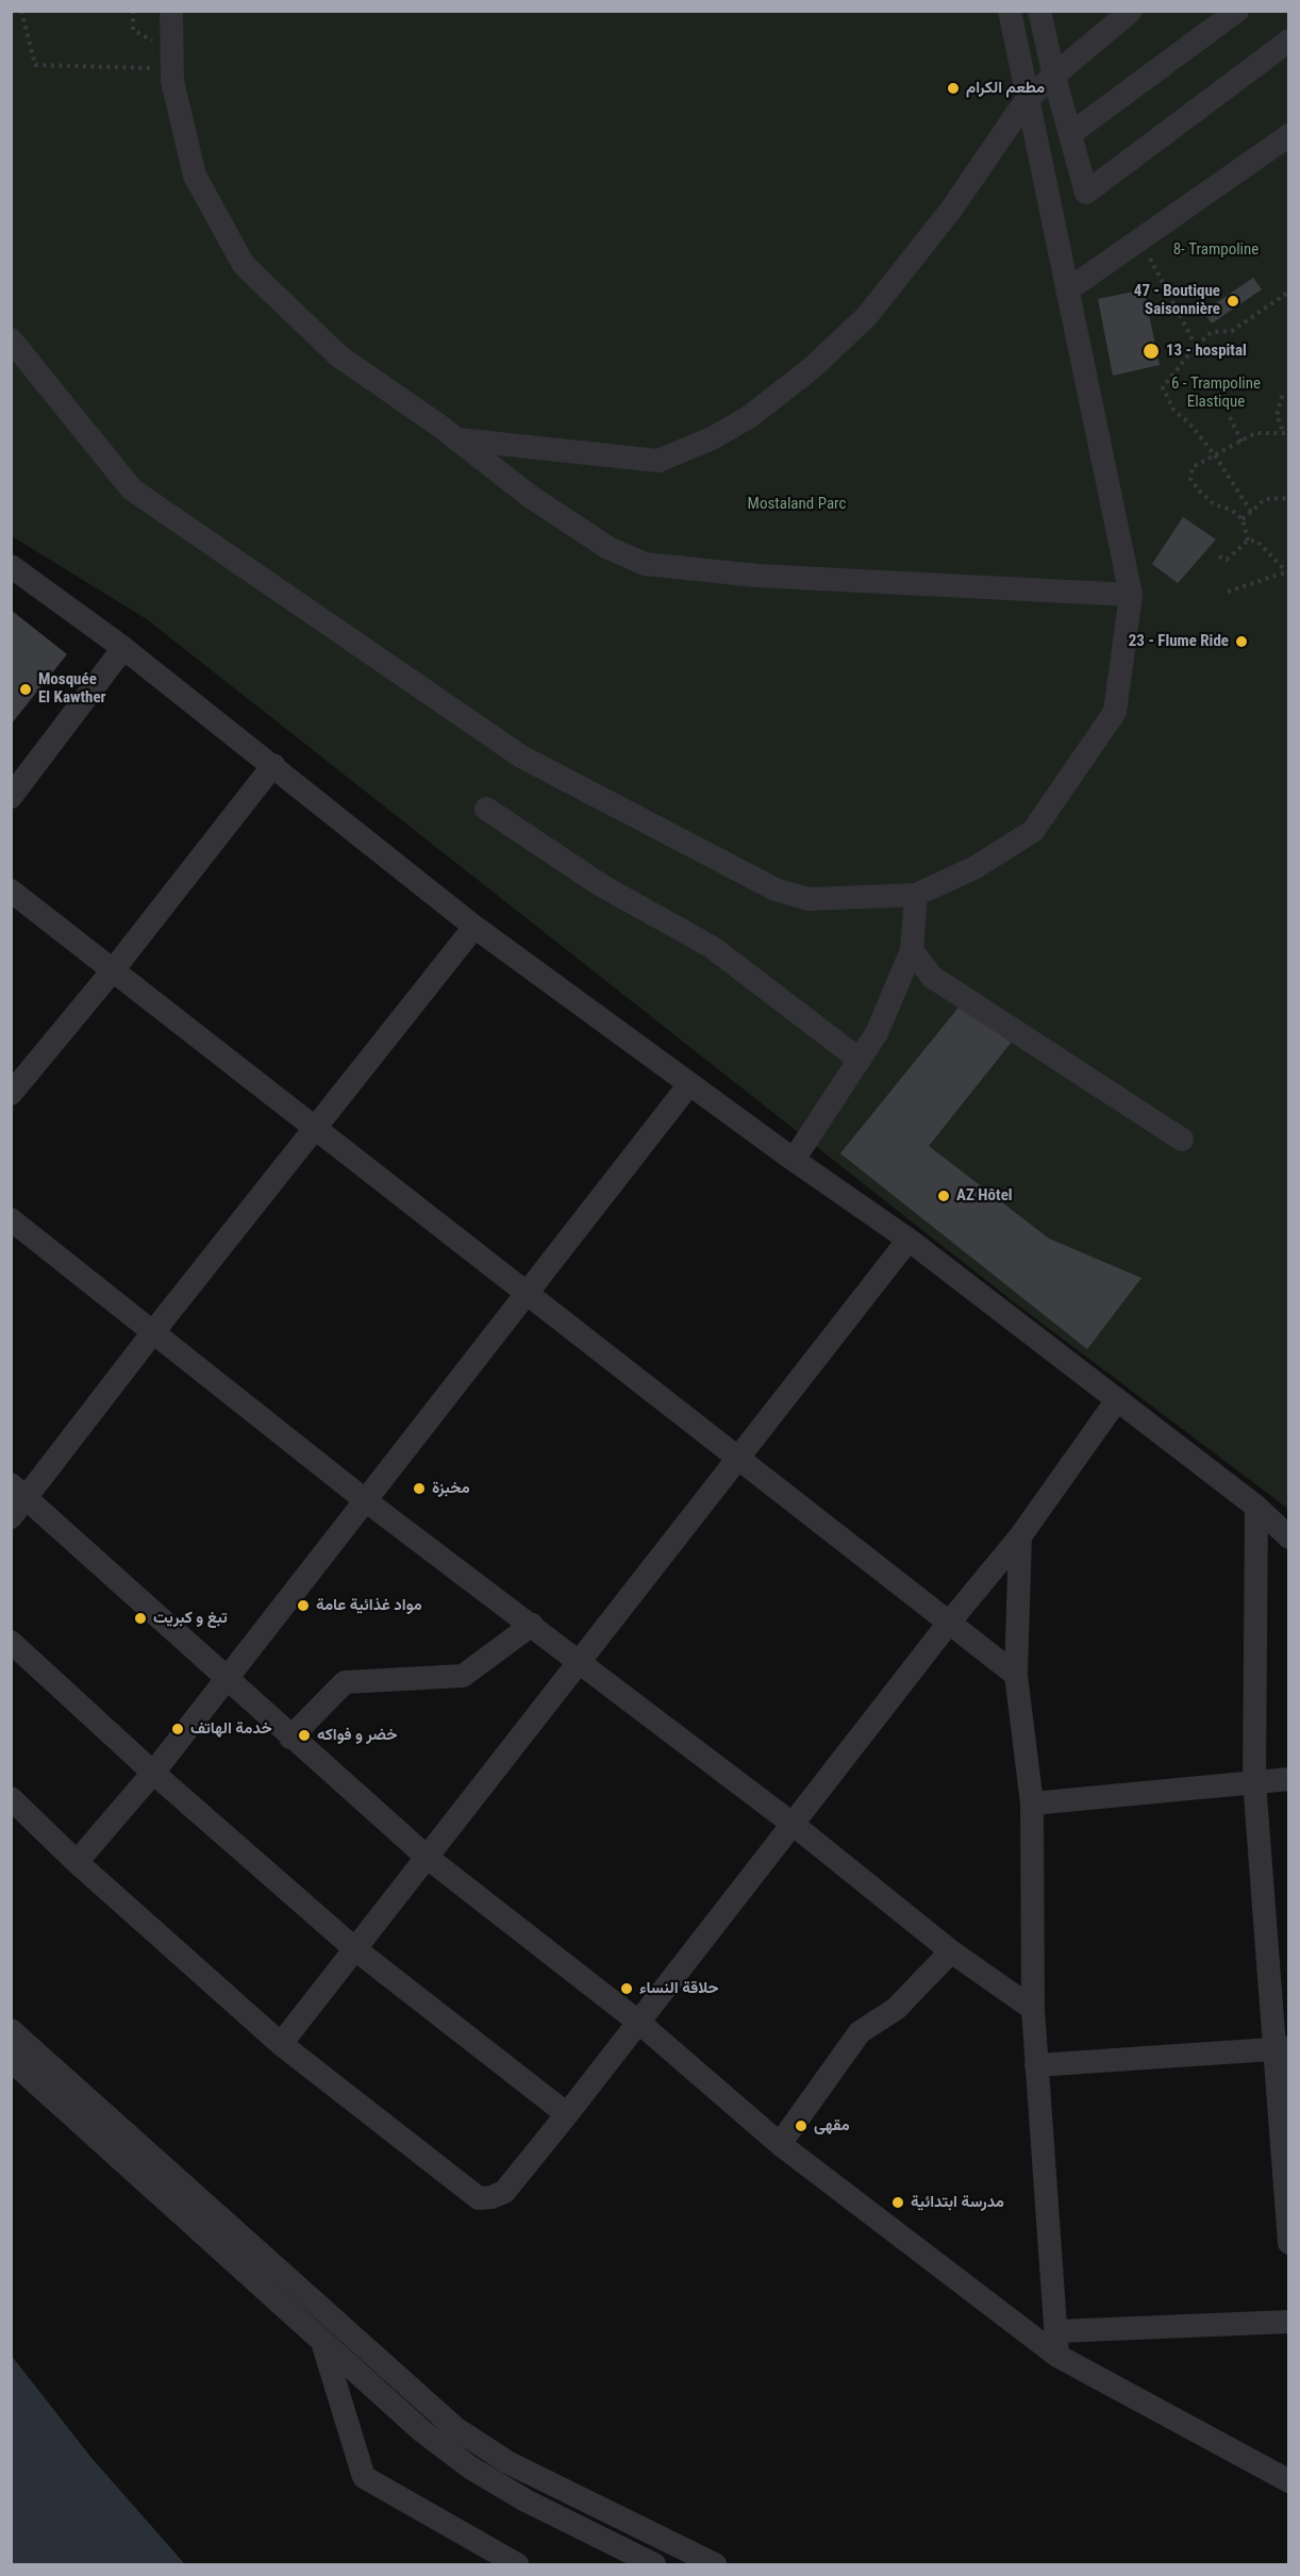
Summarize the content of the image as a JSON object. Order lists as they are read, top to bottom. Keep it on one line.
{"parks":["8- Trampoline","6 - Trampoline Elastique","Mostaland Parc"],"places":["مطعم الكرام","47 - Boutique Saisonnière","13 - hospital","23 - Flume Ride","Mosquée El Kawther","AZ Hôtel","مخبزة","مواد غذائية عامة","تبغ و كبريت","خدمة الهاتف","خضر و فواكه","حلاقة النساء","مقهى","مدرسة ابتدائية"]}
